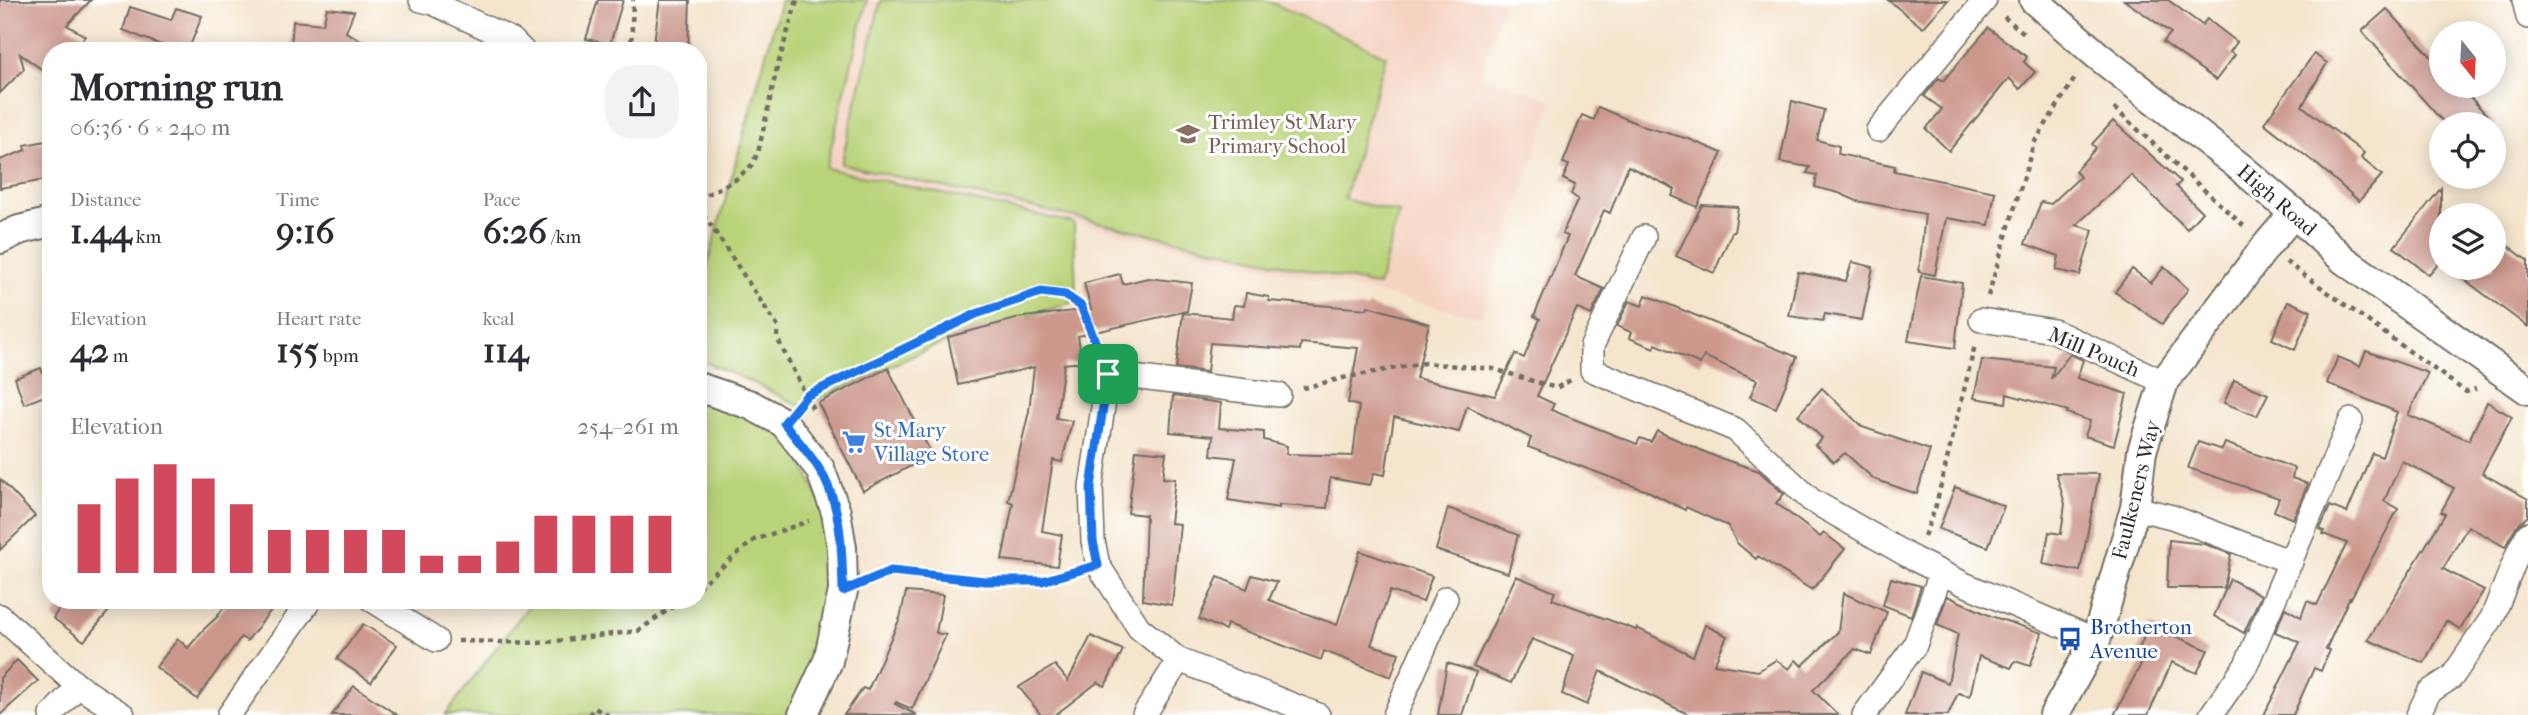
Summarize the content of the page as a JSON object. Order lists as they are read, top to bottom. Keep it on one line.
{"streets":{"street":["High Road","Mill Pouch","Faulkeners Way"]},"crossings":[["High Road","Faulkeners Way"],["Mill Pouch","Faulkeners Way"]],"places":{"school or university":["Trimley St Mary Primary School"],"supermarket":["St Mary Village Store"],"bus stop":["Brotherton Avenue"]},"north":"bottom","page":{"heading":["Morning run","06:36 · 6 × 240 m"],"stats":[["Distance","1.44 km"],["Time","9:16"],["Pace","6:26 /km"],["Elevation","42 m"],["Heart rate","155 bpm"],["kcal","114"]],"chart":["Elevation","254–261 m"]}}
